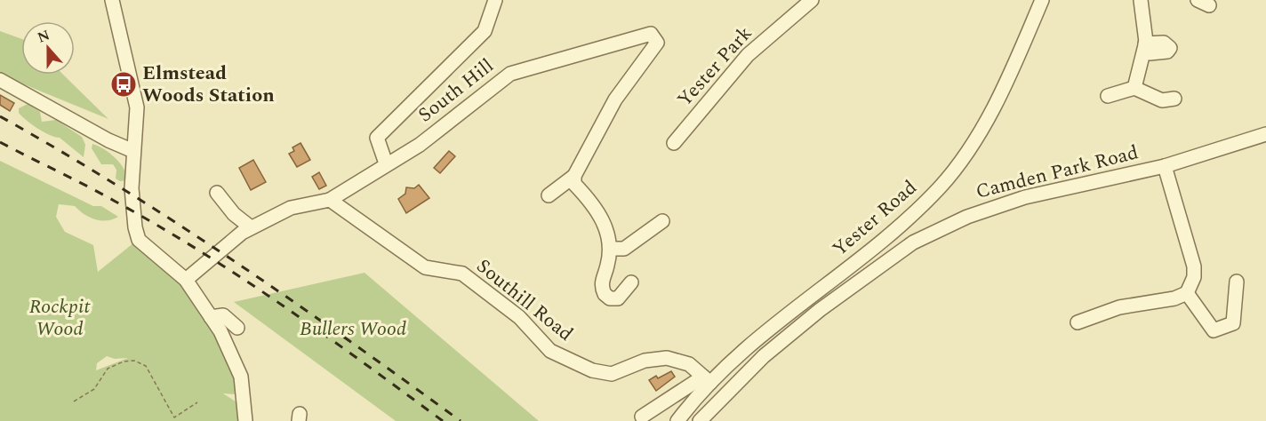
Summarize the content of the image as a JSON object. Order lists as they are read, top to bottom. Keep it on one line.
{"streets":{"street":["Yester Park","South Hill","Camden Park Road","Yester Road","Southill Road"]},"crossings":[["South Hill","Southill Road"],["Yester Road","Southill Road"]],"parks":["Rockpit Wood","Bullers Wood"],"places":{"bus stop":["Elmstead Woods Station"]},"north":"top"}
